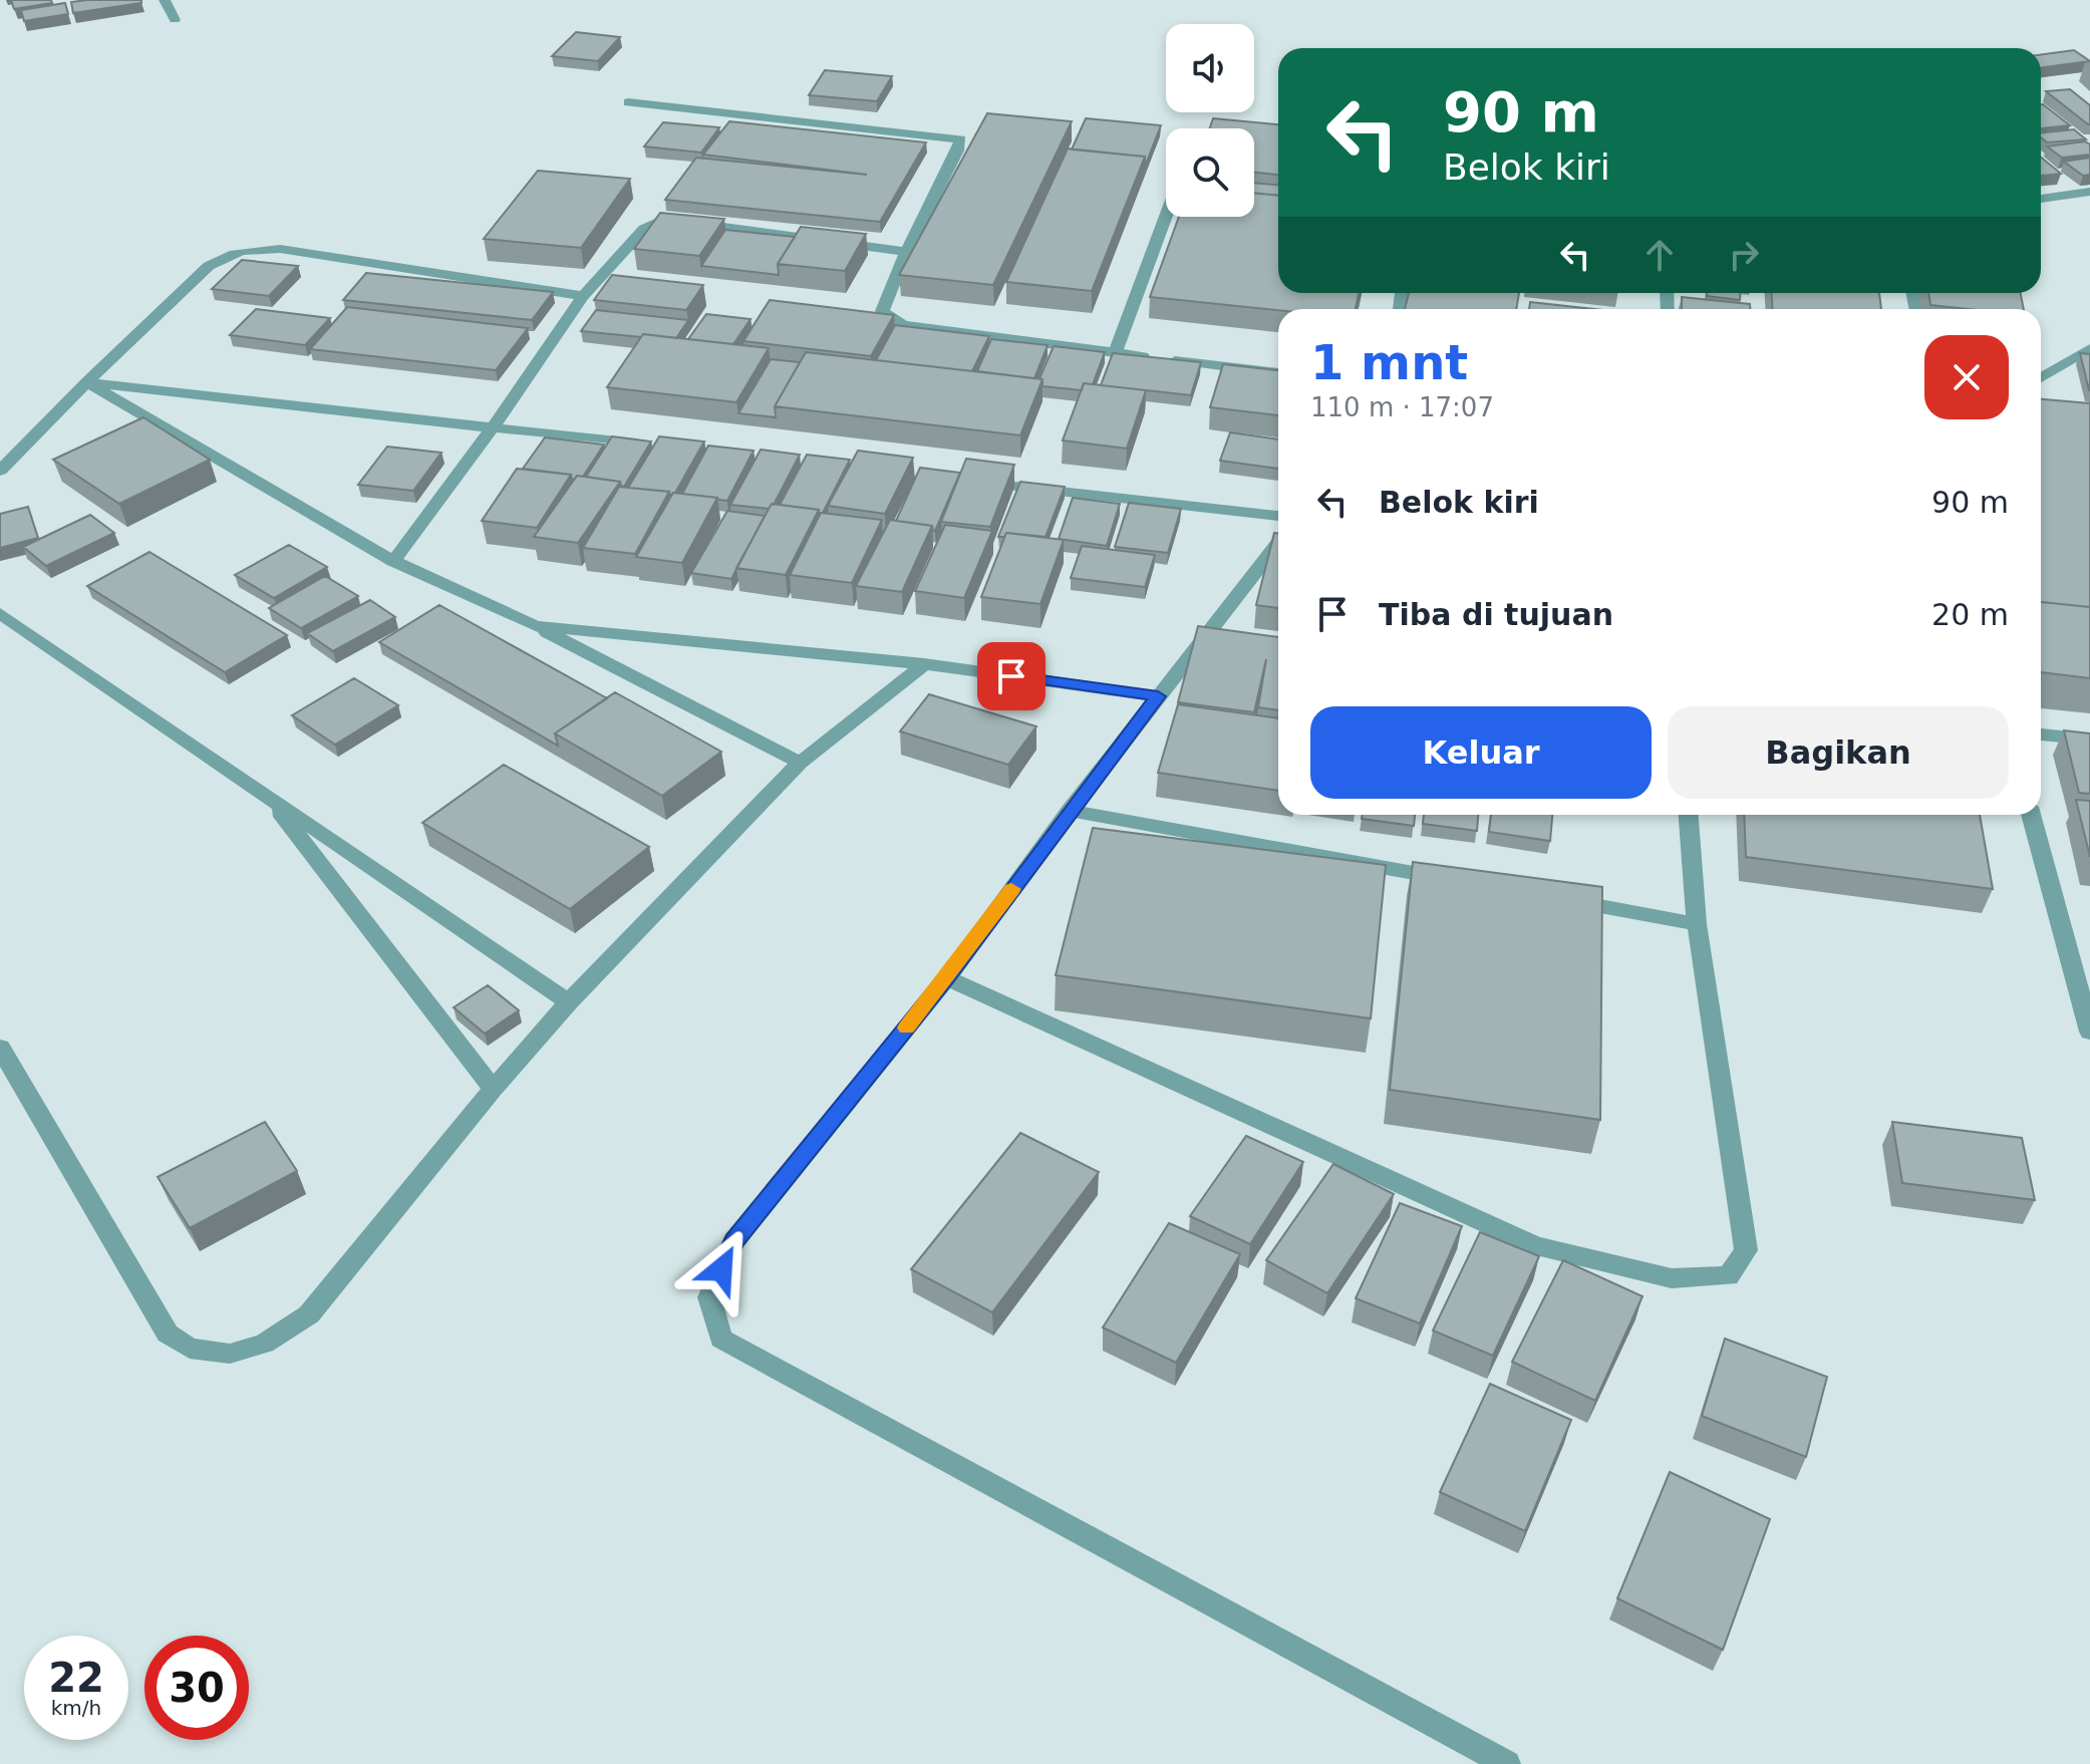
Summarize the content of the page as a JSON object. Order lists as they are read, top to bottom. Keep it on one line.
{"page":{"turn":["90 m","Belok kiri"],"heading":["1 mnt","110 m · 17:07"],"list":[{"name":"Belok kiri","value":"90 m"},{"name":"Tiba di tujuan","value":"20 m"}],"buttons":["Keluar","Bagikan"],"speed":"22 km/h","limit":"30"}}
